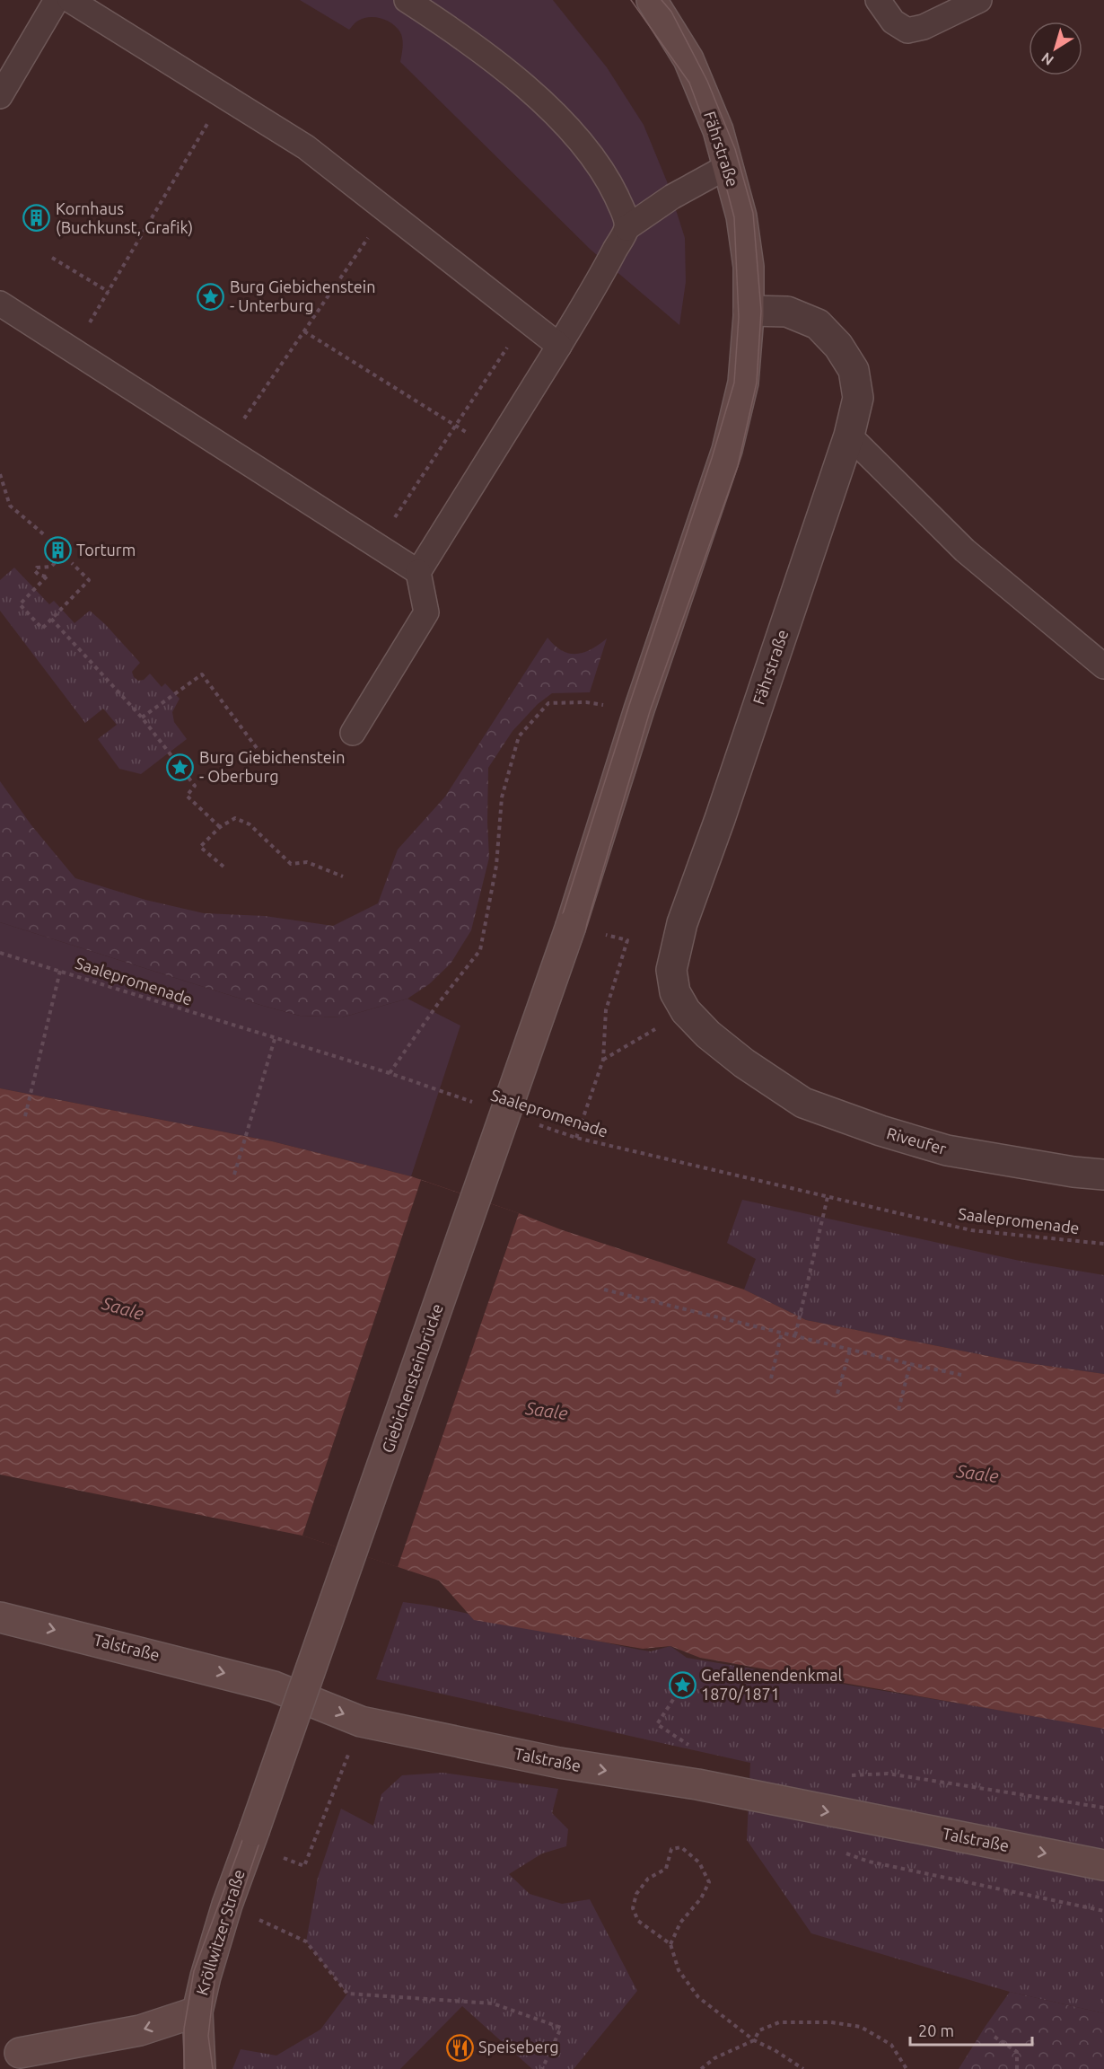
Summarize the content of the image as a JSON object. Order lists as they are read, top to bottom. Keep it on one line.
{"streets":{"main road":["Fährstraße","Giebichensteinbrücke","Talstraße","Kröllwitzer Straße"],"street":["Riveufer"],"path":["Saalepromenade"]},"crossings":[["Fährstraße","Riveufer"],["Fährstraße","Giebichensteinbrücke"],["Giebichensteinbrücke","Kröllwitzer Straße"]],"one_way":["Talstraße"],"water":["Saale"],"places":{"building":["Kornhaus (Buchkunst, Grafik)","Torturm"],"place":["Burg Giebichenstein - Unterburg","Burg Giebichenstein - Oberburg","Gefallenendenkmal 1870/1871"],"restaurant":["Speiseberg"]},"scale_bar":"20 m","north":"bottom left"}
